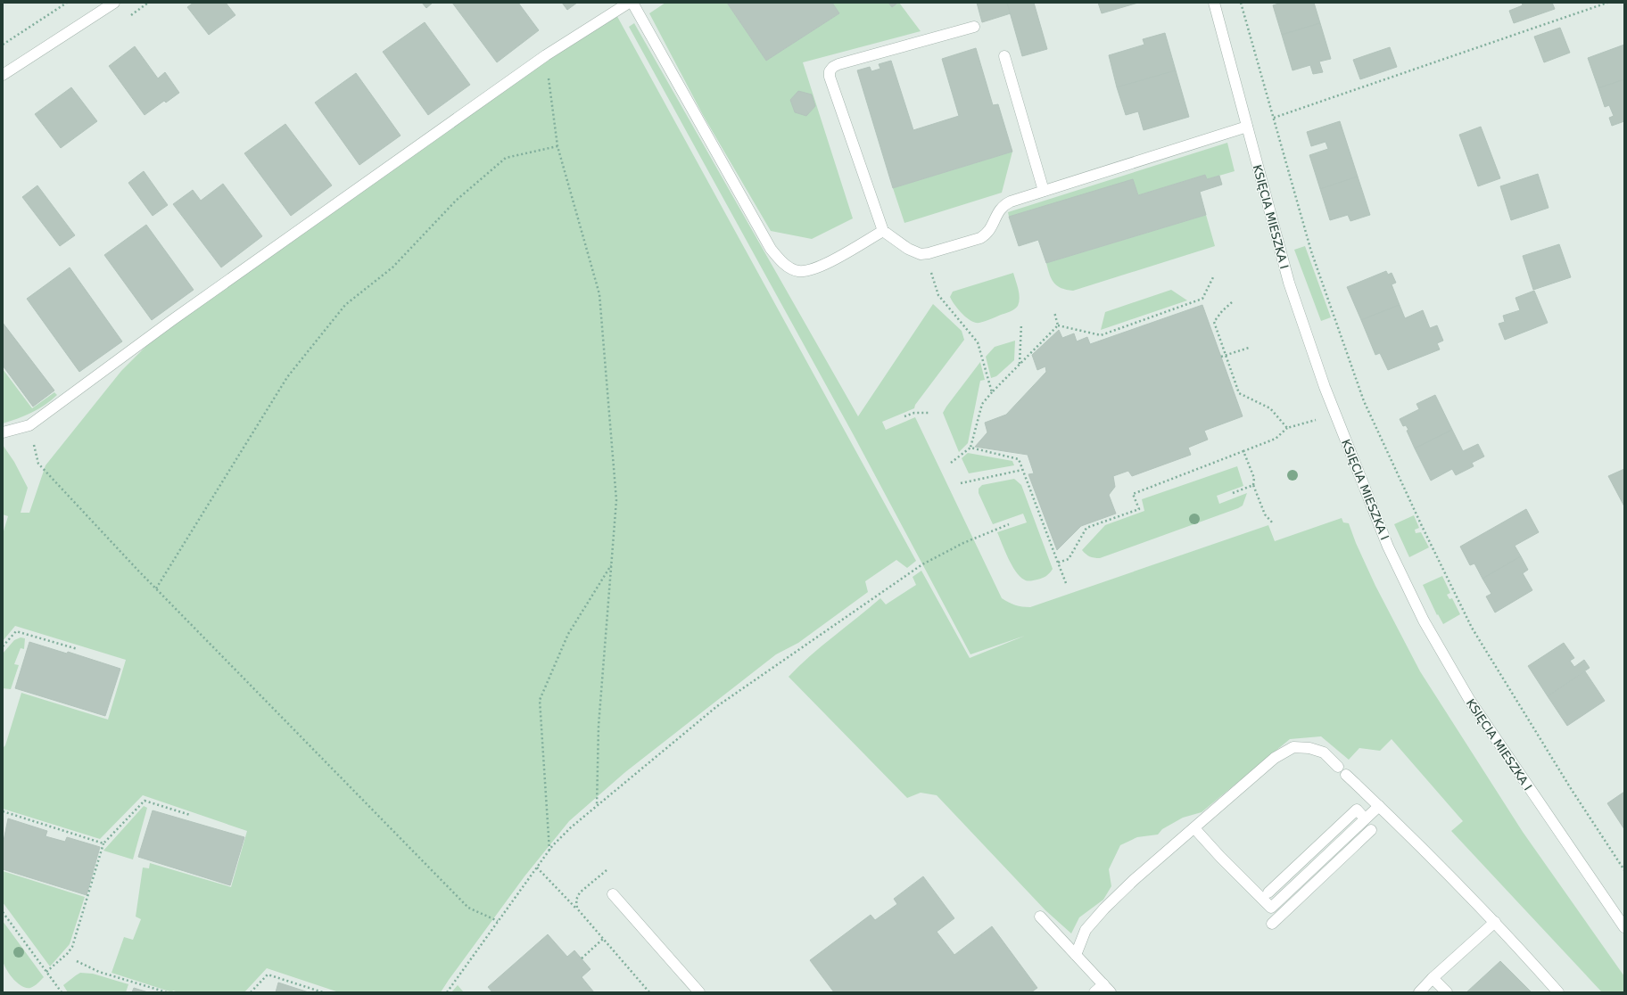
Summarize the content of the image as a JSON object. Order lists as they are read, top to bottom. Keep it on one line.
{"streets":{"street":["KSIĘCIA MIESZKA I"]}}
